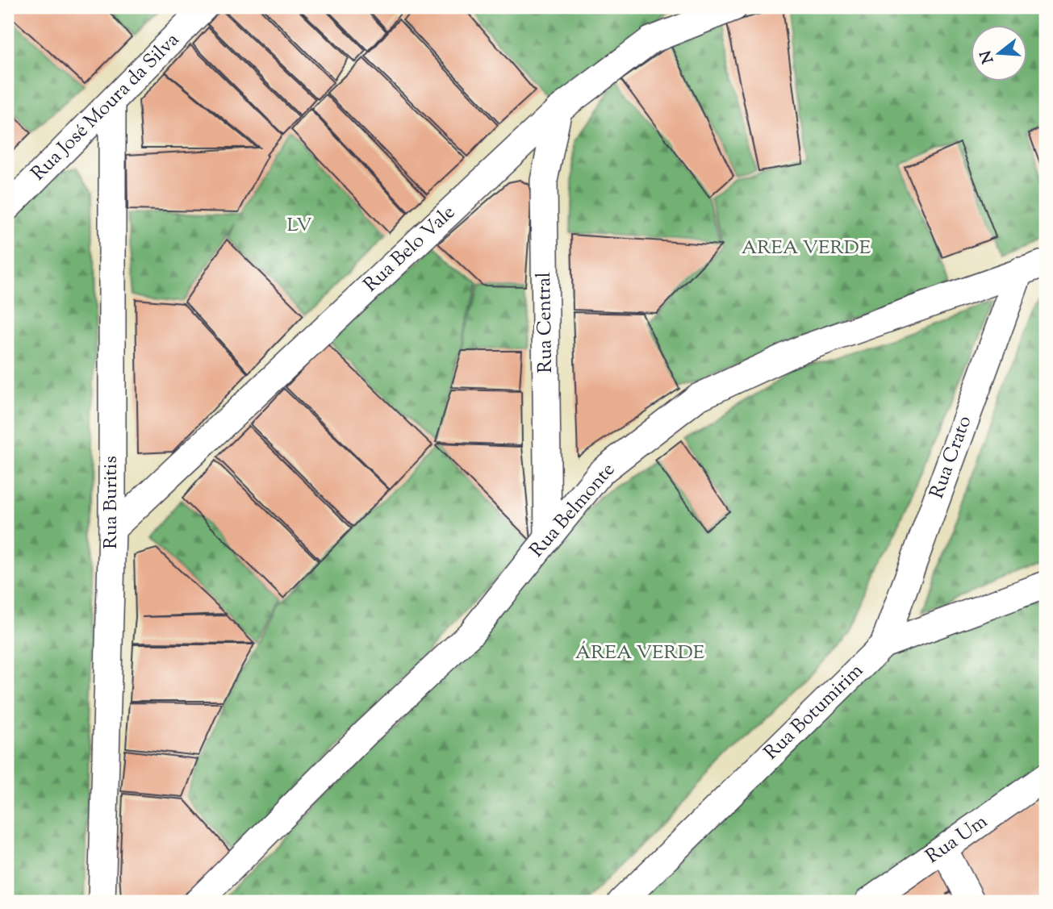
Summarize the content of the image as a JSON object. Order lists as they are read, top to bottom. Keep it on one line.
{"streets":{"street":["Rua José Moura da Silva","Rua Belo Vale","Rua Central","Rua Crato","Rua Buritis","Rua Belmonte","Rua Botumirim","Rua Um"]},"crossings":[["Rua José Moura da Silva","Rua Buritis"],["Rua Belo Vale","Rua Central"],["Rua Belo Vale","Rua Buritis"],["Rua Central","Rua Belmonte"],["Rua Crato","Rua Belmonte"],["Rua Crato","Rua Botumirim"]],"parks":["LV","AREA VERDE","ÁREA VERDE"],"north":"left"}
